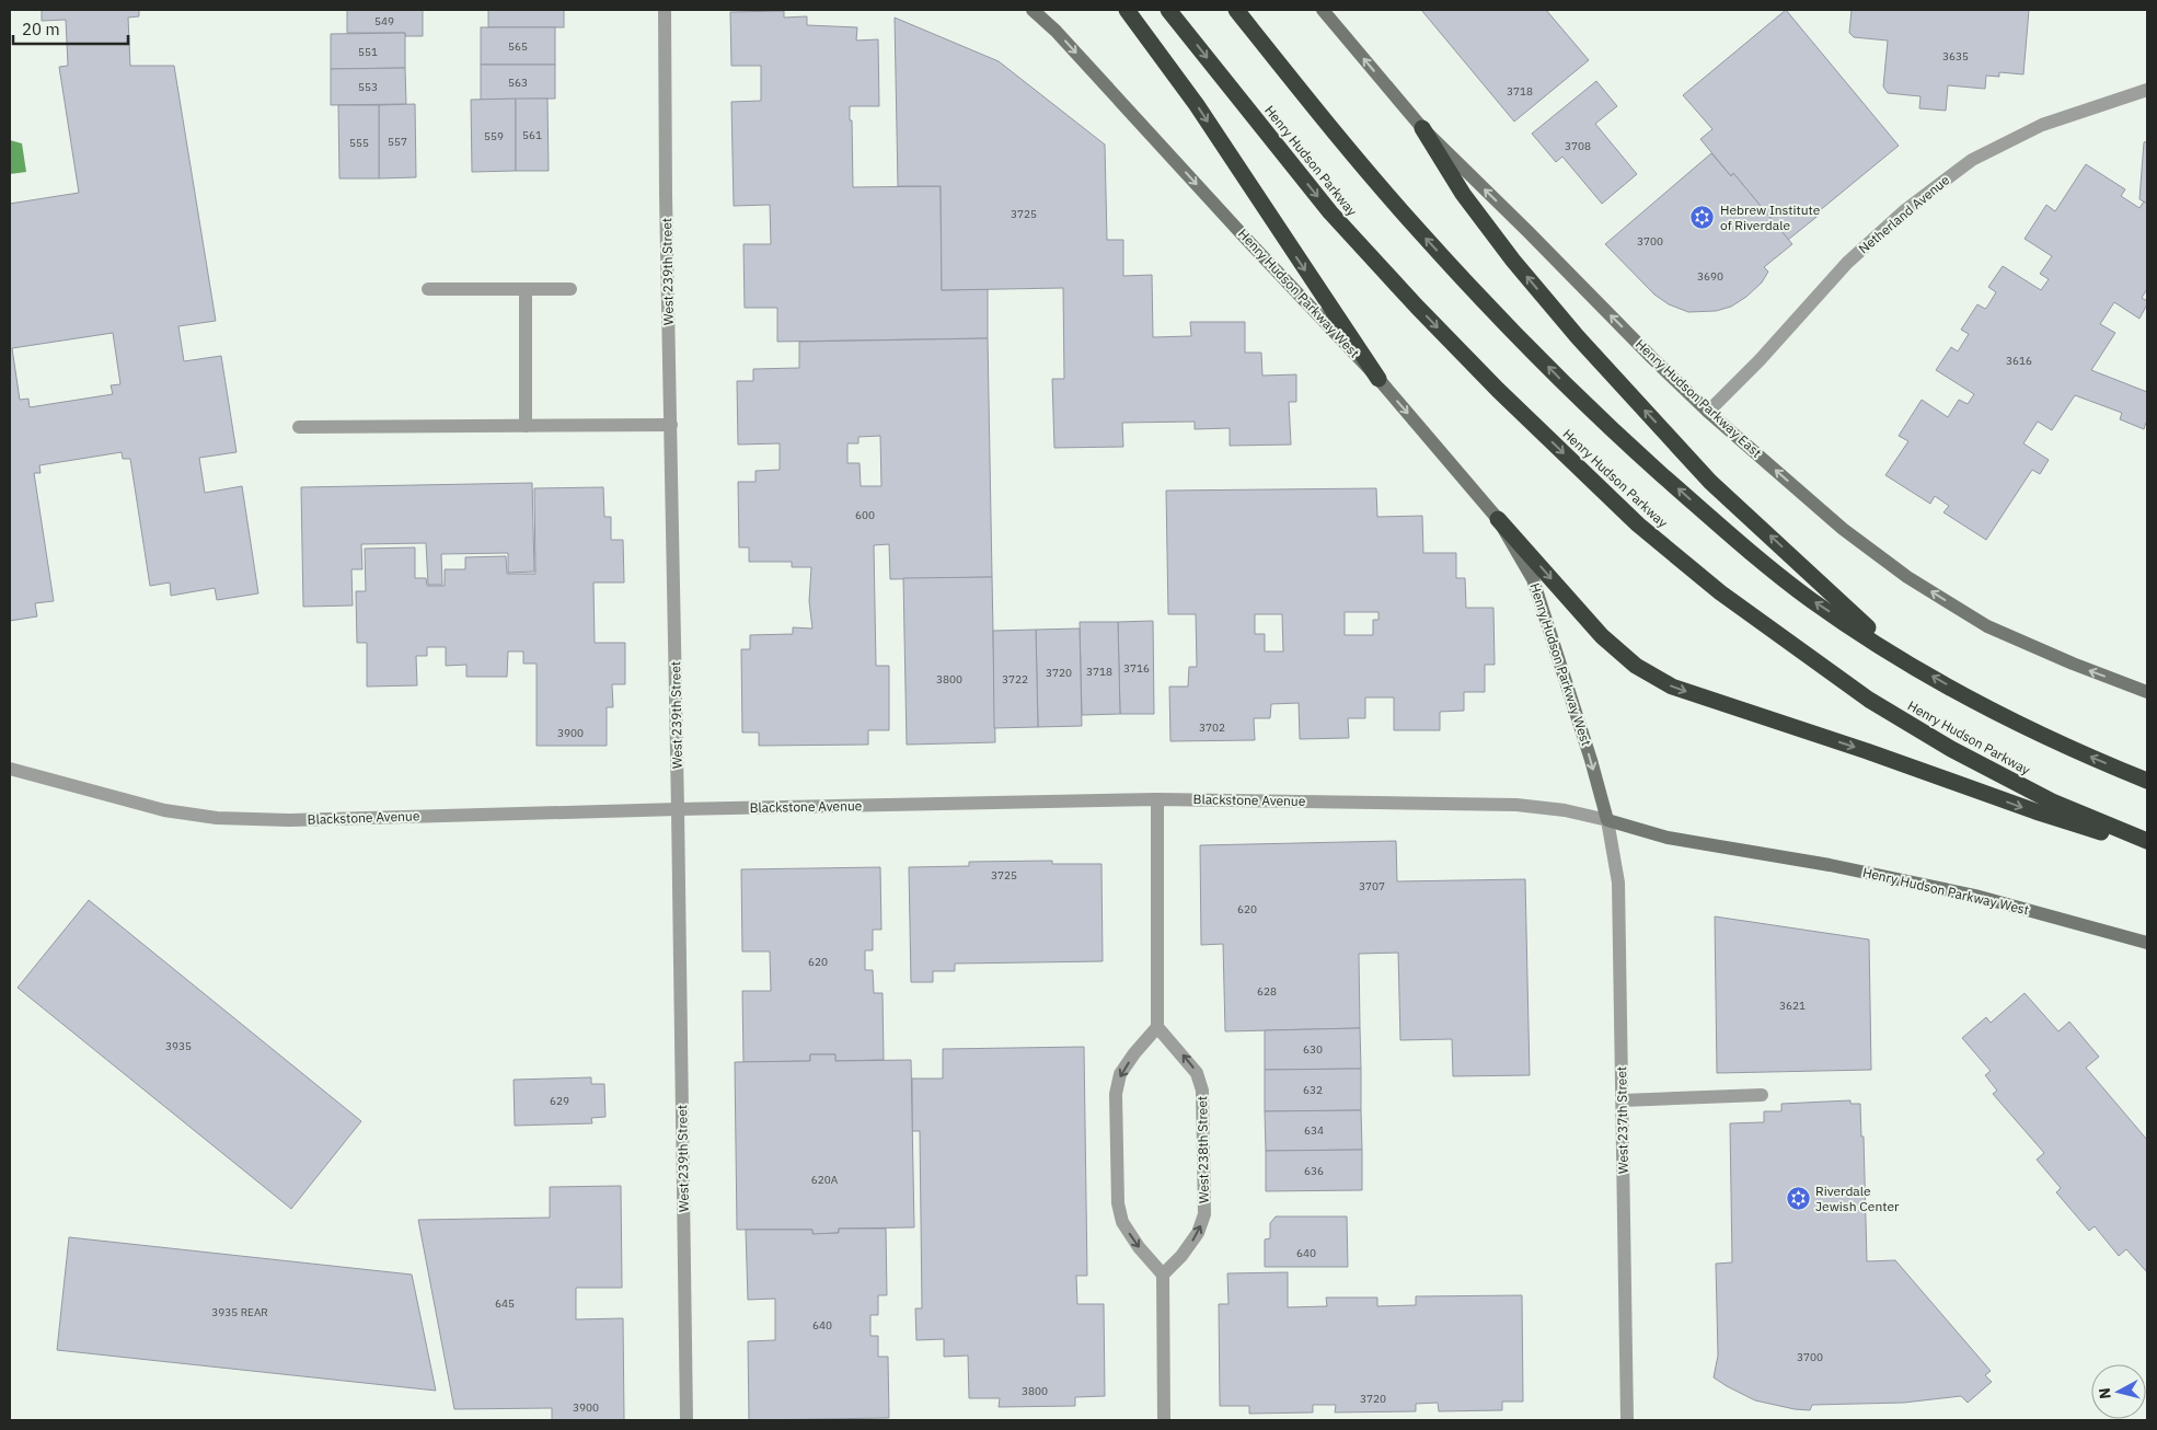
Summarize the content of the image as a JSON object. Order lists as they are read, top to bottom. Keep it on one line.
{"streets":{"highway":["Henry Hudson Parkway"],"street":["Netherland Avenue","West 239th Street","Henry Hudson Parkway West","Henry Hudson Parkway East","Blackstone Avenue","West 237th Street","West 238th Street"]},"crossings":[["Netherland Avenue","Henry Hudson Parkway East"],["West 239th Street","Blackstone Avenue"],["Henry Hudson Parkway West","Blackstone Avenue"],["Henry Hudson Parkway West","West 237th Street"],["Blackstone Avenue","West 237th Street"]],"one_way":["Henry Hudson Parkway West","Henry Hudson Parkway East","West 238th Street"],"places":{"synagogue":["Hebrew Institute of Riverdale","Riverdale Jewish Center"]},"house_numbers":["549","565","551","3635","563","553","3718","561","559","557","555","3708","3725","3700","3690","3616","600","3716","3718","3720","3800","3722","3702","3900","3725","3707","620","620","628","3621","3935","630","632","629","634","636","620A","640","645","3935 REAR","640","3700","3800","3720","3900"],"scale_bar":"20 m","north":"left"}
